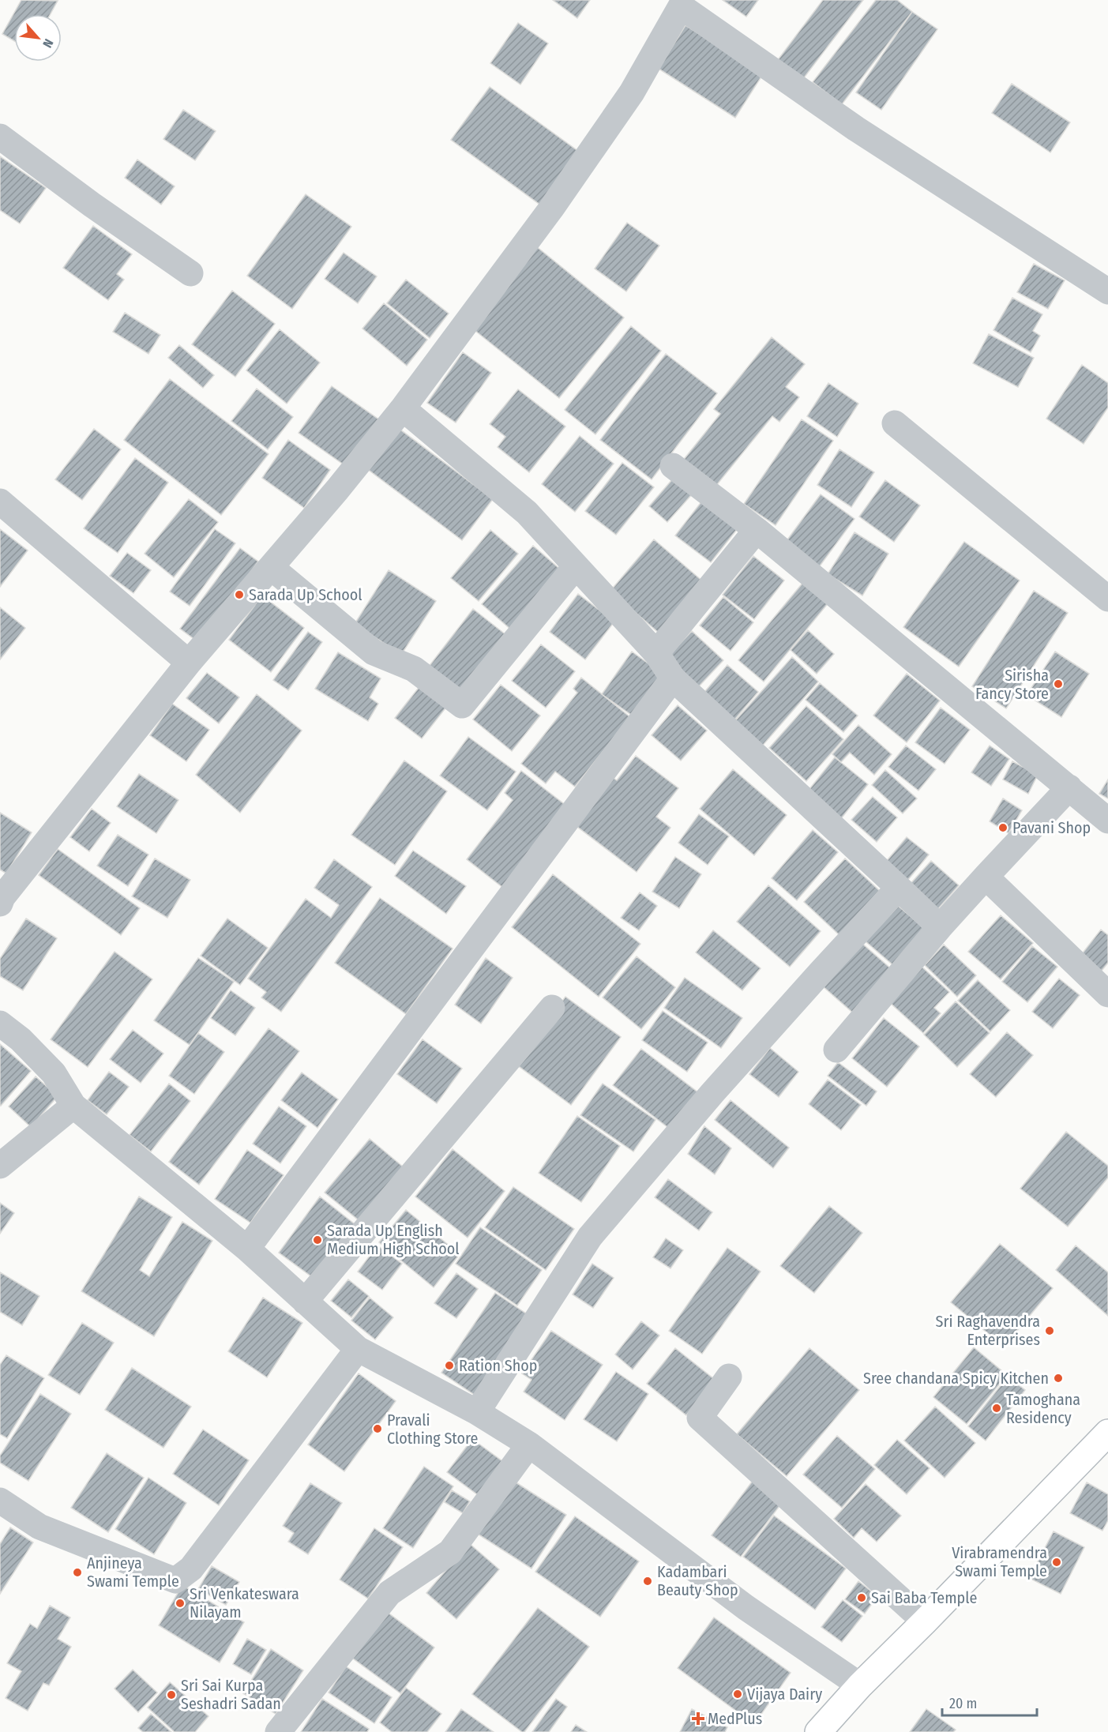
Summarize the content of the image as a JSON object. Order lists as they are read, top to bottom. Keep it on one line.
{"places":{"other":["Sarada Up School","Sirisha Fancy Store","Pavani Shop","Sarada Up English Medium High School","Sri Raghavendra Enterprises","Ration Shop","Sree chandana Spicy Kitchen","Tamoghana Residency","Pravali Clothing Store","Virabramendra Swami Temple","Anjineya Swami Temple","Kadambari Beauty Shop","Sai Baba Temple","Sri Venkateswara Nilayam","Vijaya Dairy","Sri Sai Kurpa Seshadri Sadan"],"health":["MedPlus"]},"scale_bar":"20 m","north":"bottom right"}
